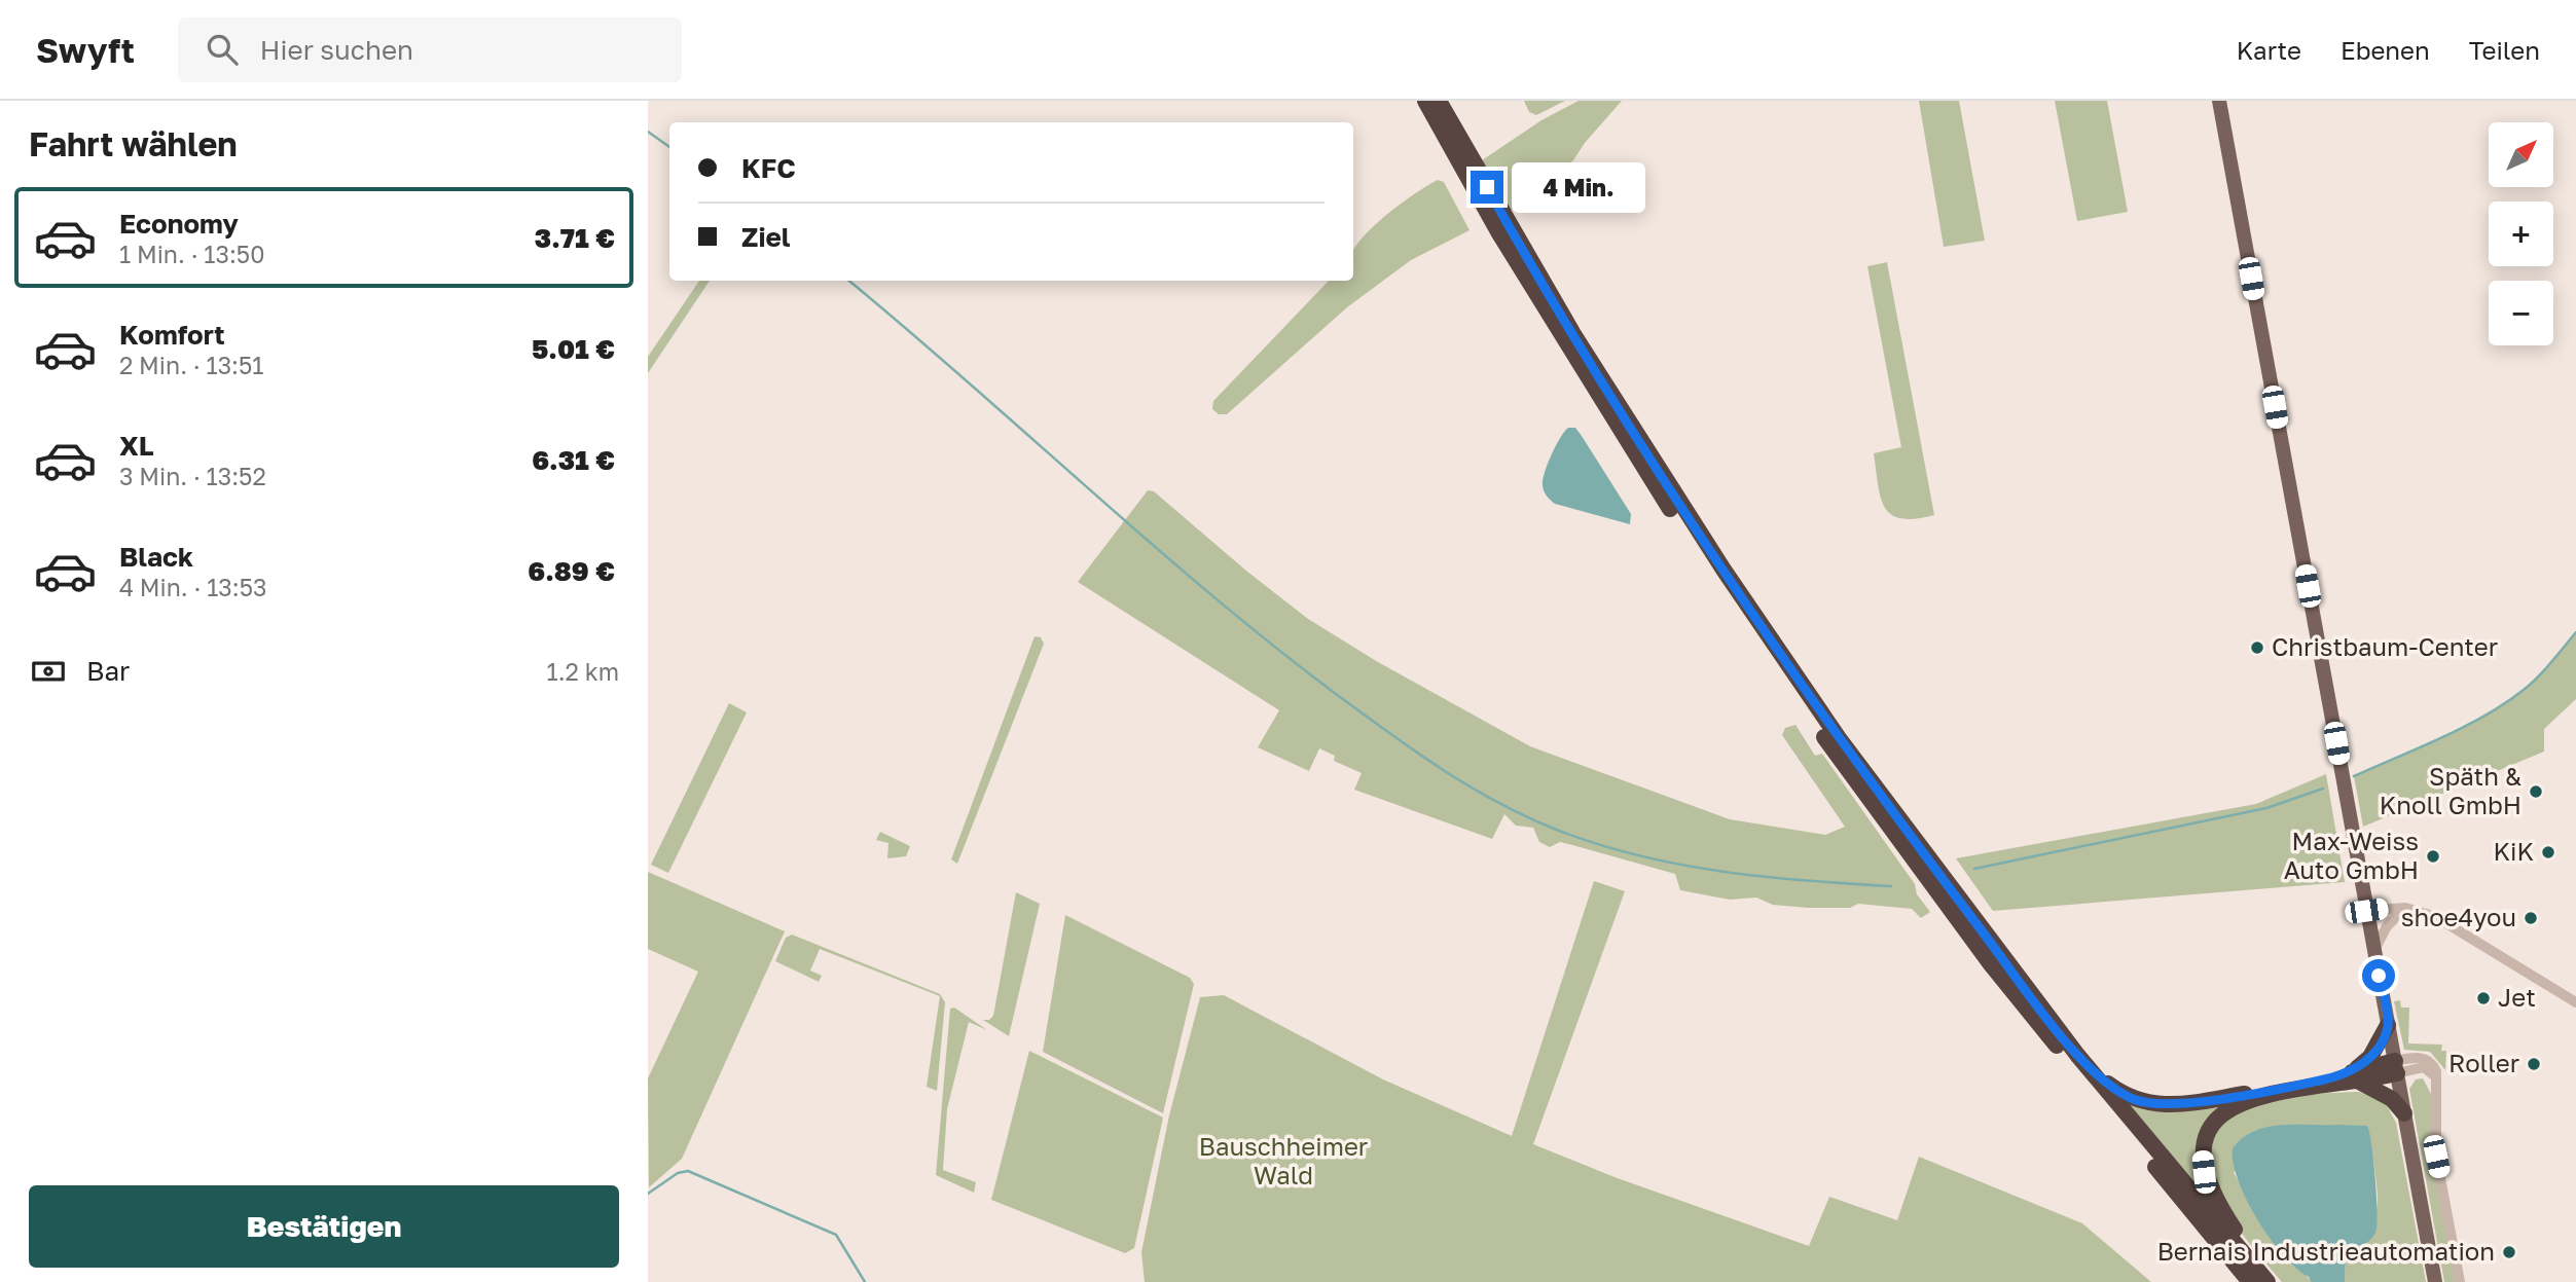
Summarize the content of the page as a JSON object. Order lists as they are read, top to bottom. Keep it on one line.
{"parks":["Bauschheimer Wald"],"places":["Christbaum-Center","Späth & Knoll GmbH","KiK","Max-Weiss Auto GmbH","shoe4you","Jet","Roller","Bernais Industrieautomation"],"north":"top right","page":{"header":"Swyft","search":"Hier suchen","nav":["Karte","Ebenen","Teilen"],"heading":"Fahrt wählen","map_buttons":["+","−"],"banner":["KFC","Ziel"],"bubble":"4 Min.","list":[{"name":"Economy","note":"1 Min. · 13:50","value":"3.71 €"},{"name":"Komfort","note":"2 Min. · 13:51","value":"5.01 €"},{"name":"XL","note":"3 Min. · 13:52","value":"6.31 €"},{"name":"Black","note":"4 Min. · 13:53","value":"6.89 €"}],"pay":["Bar","1.2 km"],"buttons":"Bestätigen"}}
